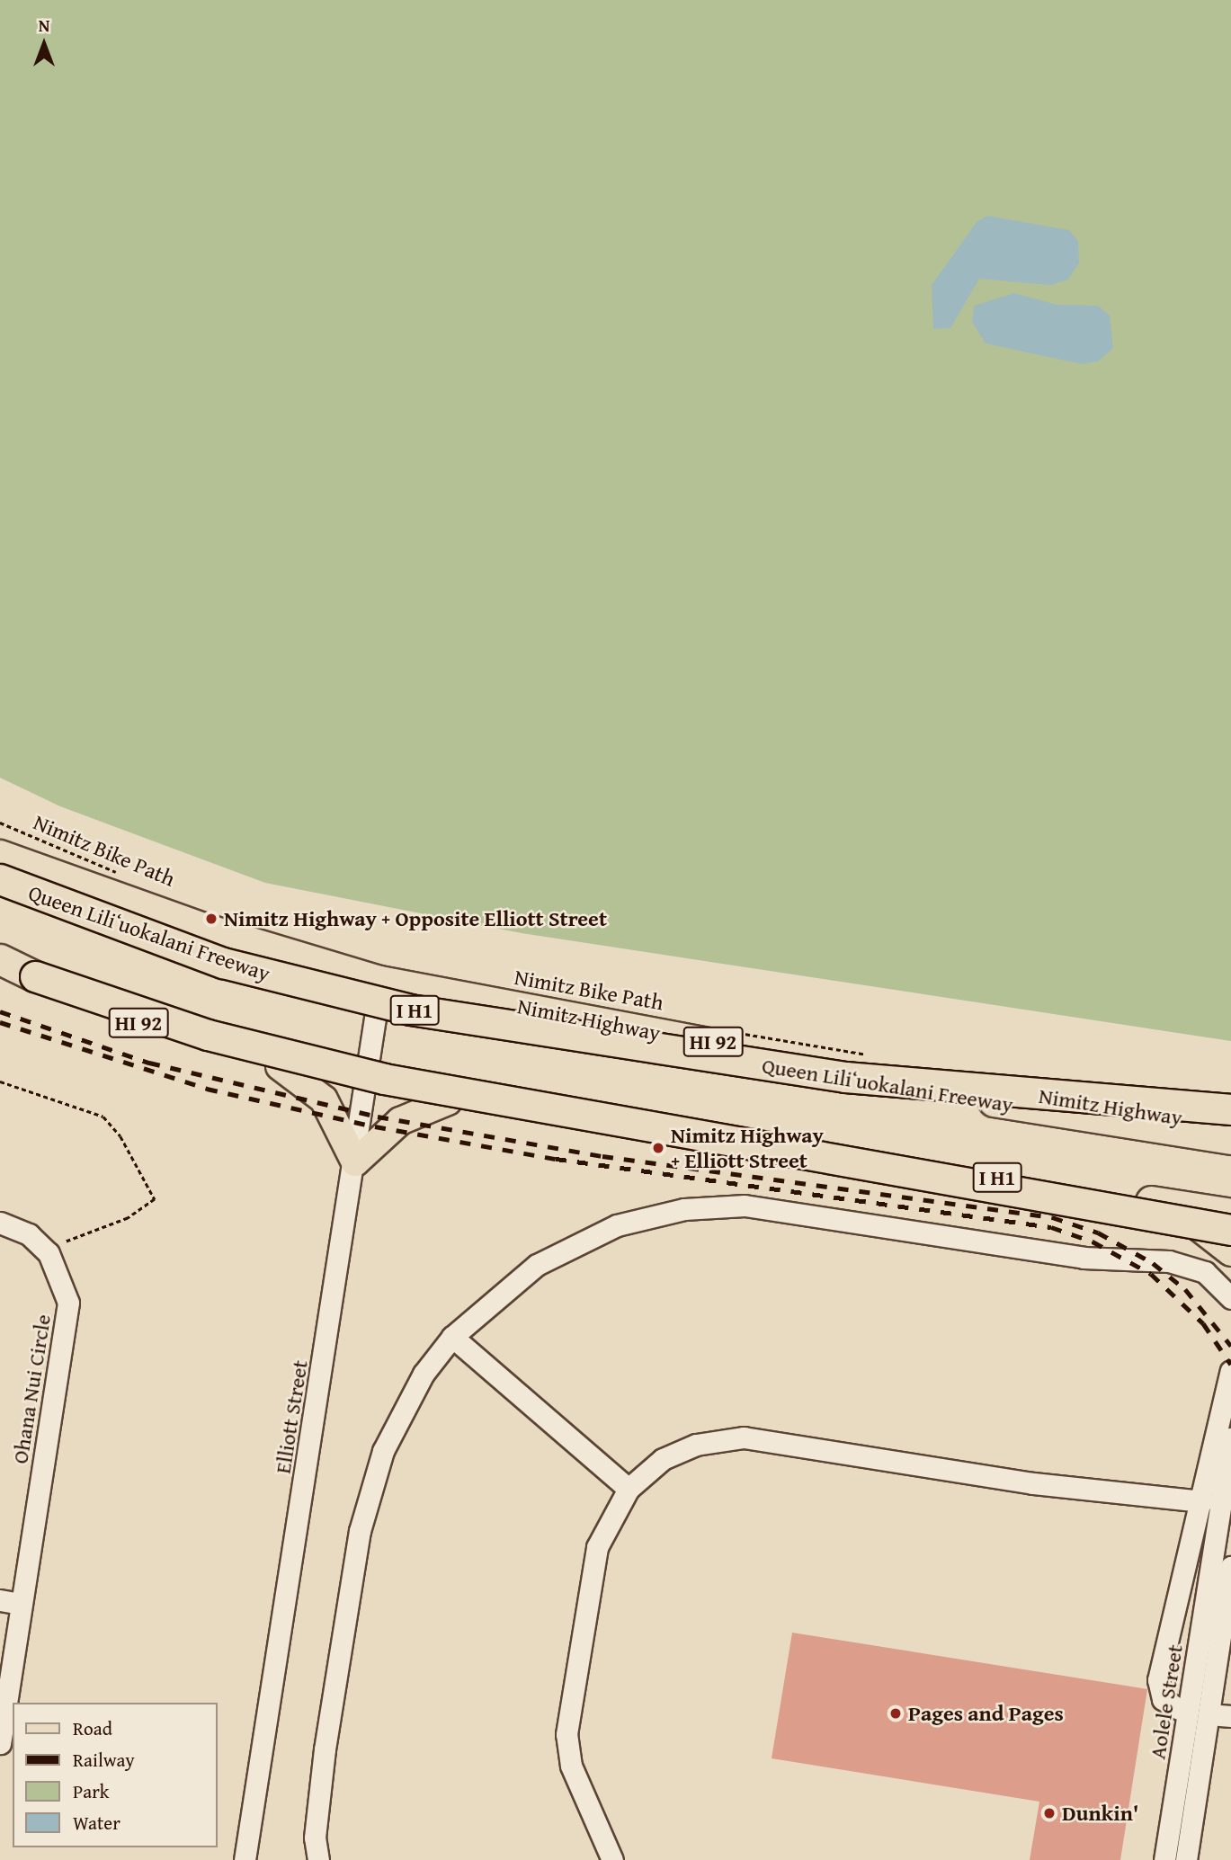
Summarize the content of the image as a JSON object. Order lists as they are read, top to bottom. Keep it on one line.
{"streets":{"highway":["Queen Liliʻuokalani Freeway","I H1"],"main road":["Nimitz Highway","HI 92"],"street":["Ohana Nui Circle","Elliott Street","Aolele Street"],"path":["Nimitz Bike Path"]},"crossings":[["Nimitz Highway","Elliott Street"],["HI 92","Elliott Street"]],"places":["Nimitz Highway + Opposite Elliott Street","Nimitz Highway + Elliott Street","Pages and Pages","Dunkin'"],"legend":["Road","Railway","Park","Water"],"north":"top"}
